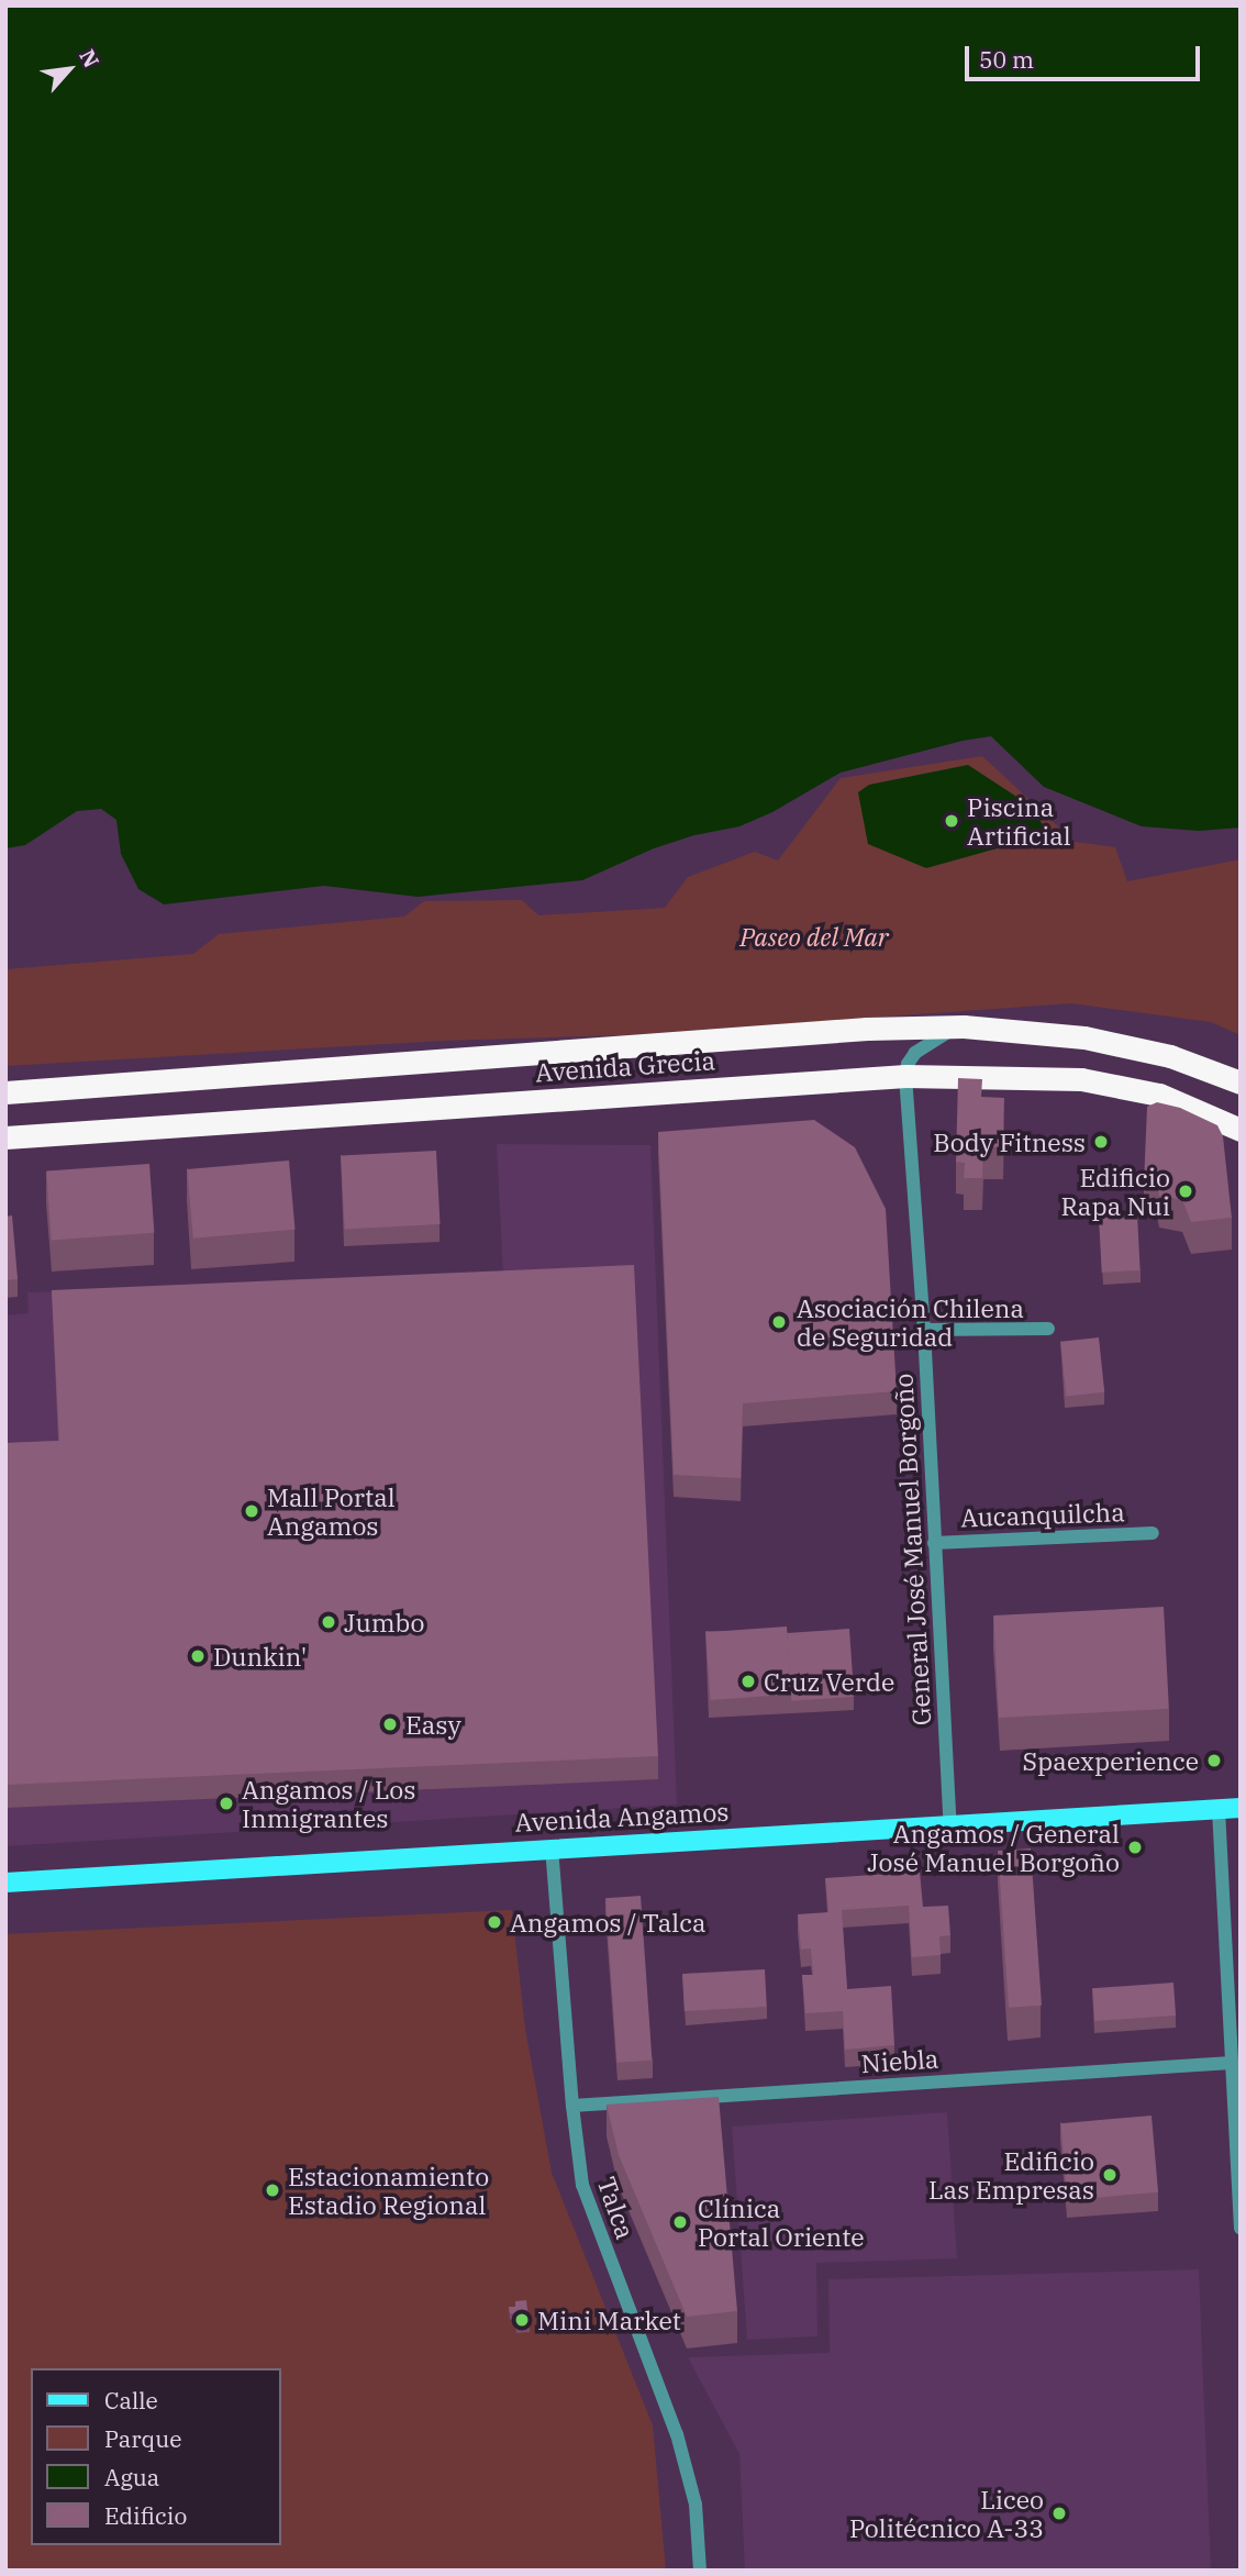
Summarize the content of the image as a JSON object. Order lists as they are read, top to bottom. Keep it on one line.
{"streets":{"highway":["Avenida Grecia"],"main road":["Avenida Angamos"],"street":["Aucanquilcha","General José Manuel Borgoño","Niebla","Talca"]},"crossings":[["Avenida Grecia","General José Manuel Borgoño"],["Aucanquilcha","General José Manuel Borgoño"],["General José Manuel Borgoño","Avenida Angamos"],["Avenida Angamos","Talca"],["Niebla","Talca"]],"parks":["Paseo del Mar"],"places":["Piscina Artificial","Body Fitness","Edificio Rapa Nui","Asociación Chilena de Seguridad","Mall Portal Angamos","Jumbo","Dunkin'","Cruz Verde","Easy","Spaexperience","Angamos / Los Inmigrantes","Angamos / General José Manuel Borgoño","Angamos / Talca","Edificio Las Empresas","Estacionamiento Estadio Regional","Clínica Portal Oriente","Mini Market","Liceo Politécnico A-33"],"legend":["Calle","Parque","Agua","Edificio"],"scale_bar":"50 m","north":"top right"}
